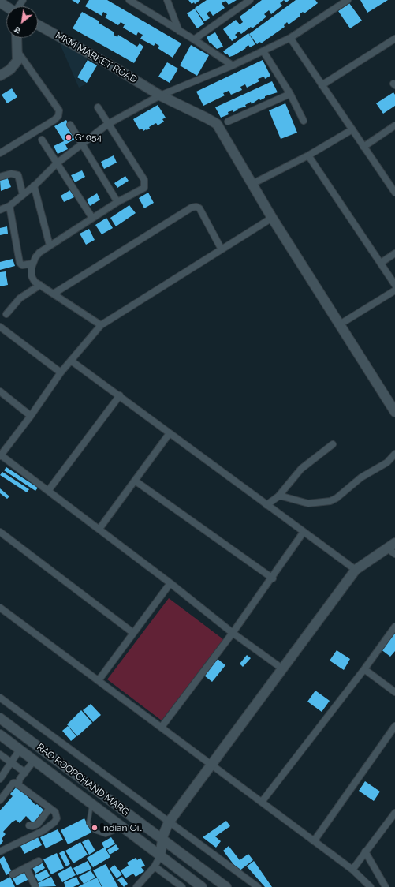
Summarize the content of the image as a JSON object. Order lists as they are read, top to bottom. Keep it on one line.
{"streets":{"street":["MKM MARKET ROAD","RAO ROOPCHAND MARG"]},"places":["G1054","Indian Oil"],"north":"bottom left"}
